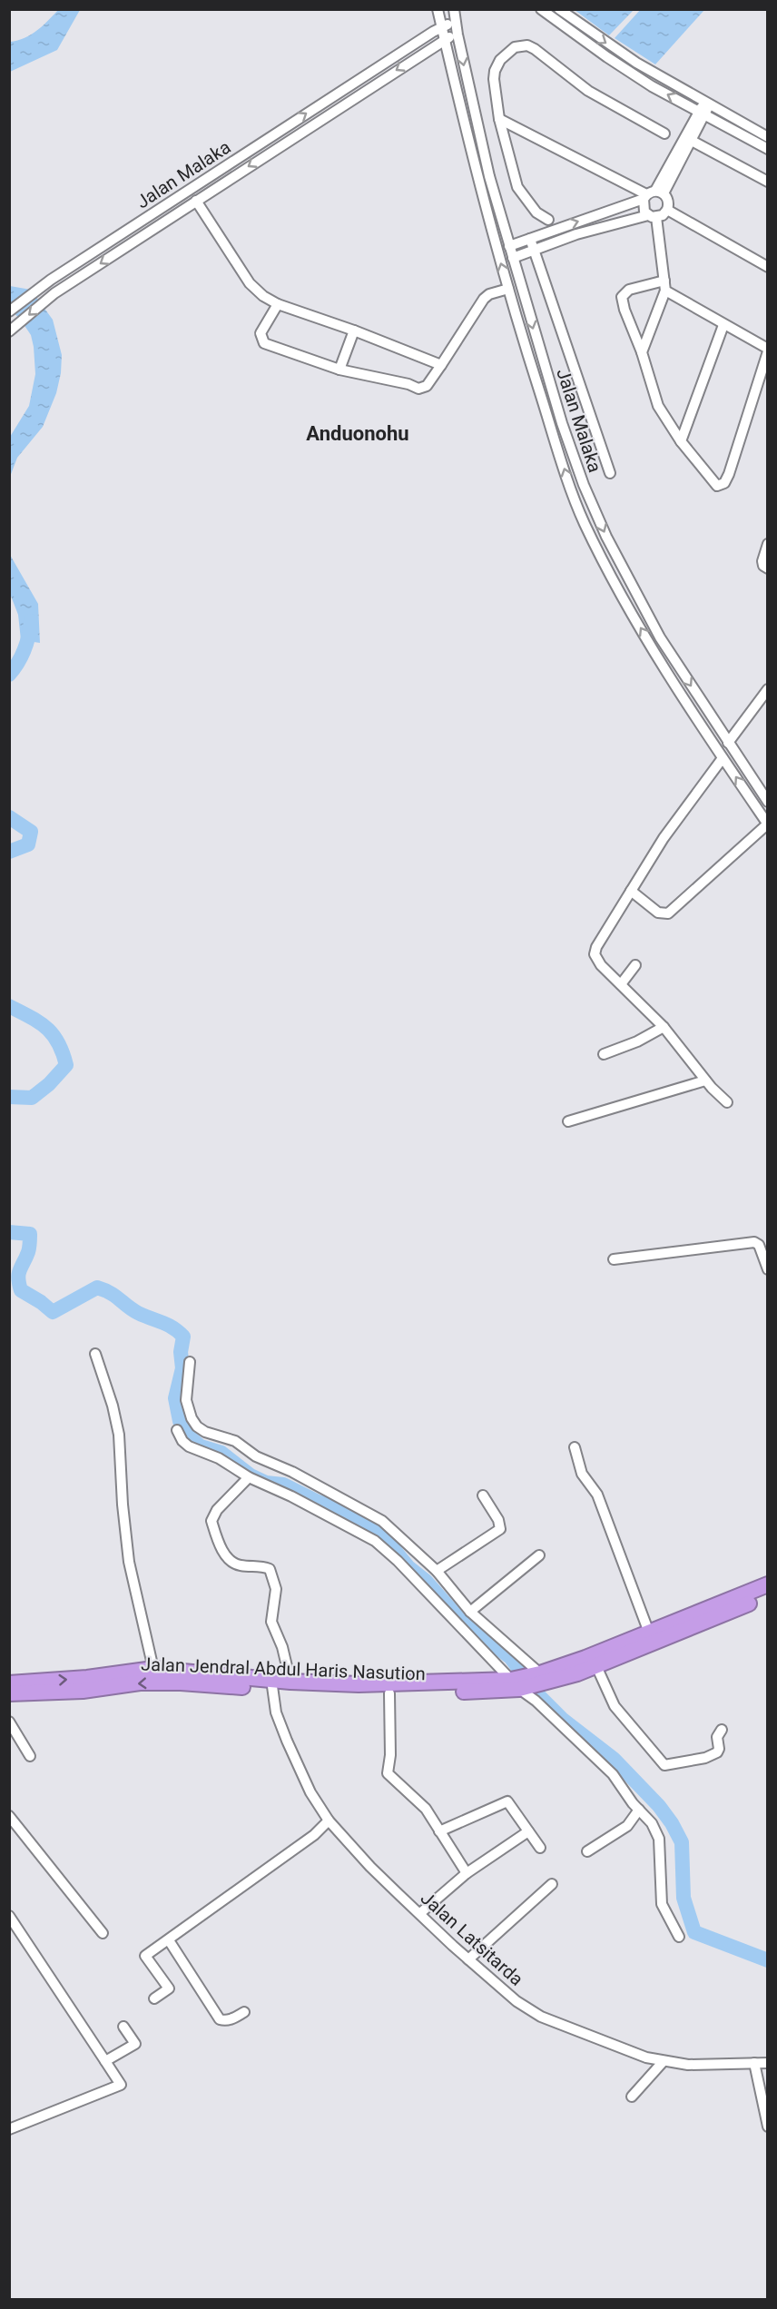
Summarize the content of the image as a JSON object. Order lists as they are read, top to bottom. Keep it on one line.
{"streets":{"highway":["Jalan Jendral Abdul Haris Nasution"],"street":["Jalan Malaka","Jalan Latsitarda"]},"crossings":[["Jalan Jendral Abdul Haris Nasution","Jalan Latsitarda"]],"districts":["Anduonohu"]}
